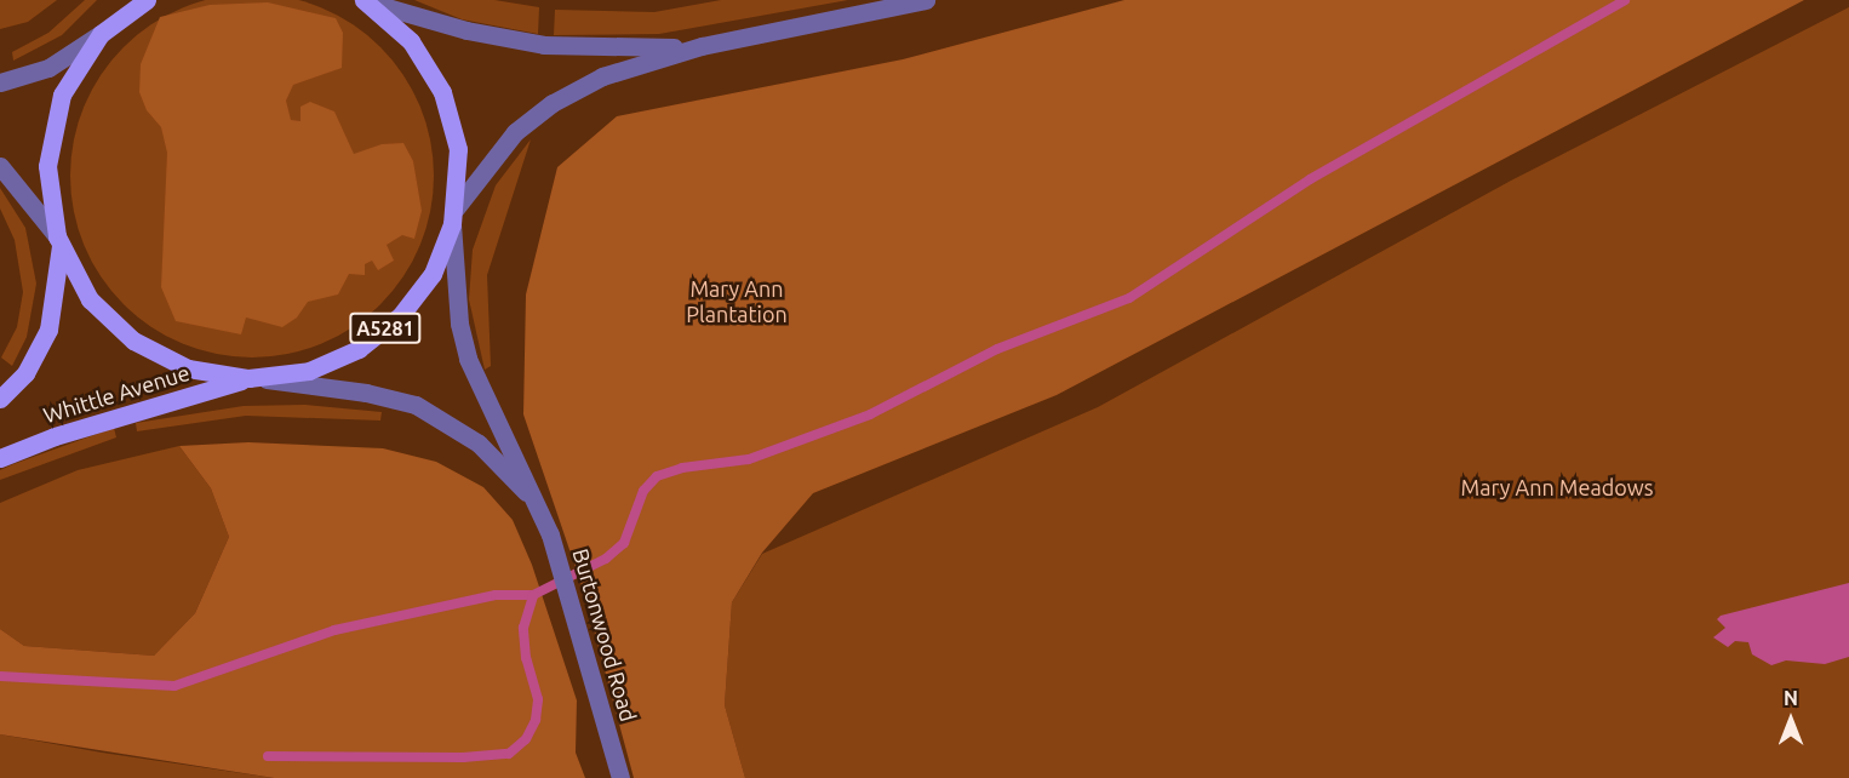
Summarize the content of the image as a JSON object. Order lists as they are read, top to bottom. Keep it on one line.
{"streets":{"main road":["A5281","Whittle Avenue"],"street":["Burtonwood Road"]},"crossings":[["A5281","Whittle Avenue"],["A5281","Burtonwood Road"],["Whittle Avenue","Burtonwood Road"]],"parks":["Mary Ann Plantation","Mary Ann Meadows"],"north":"top"}
